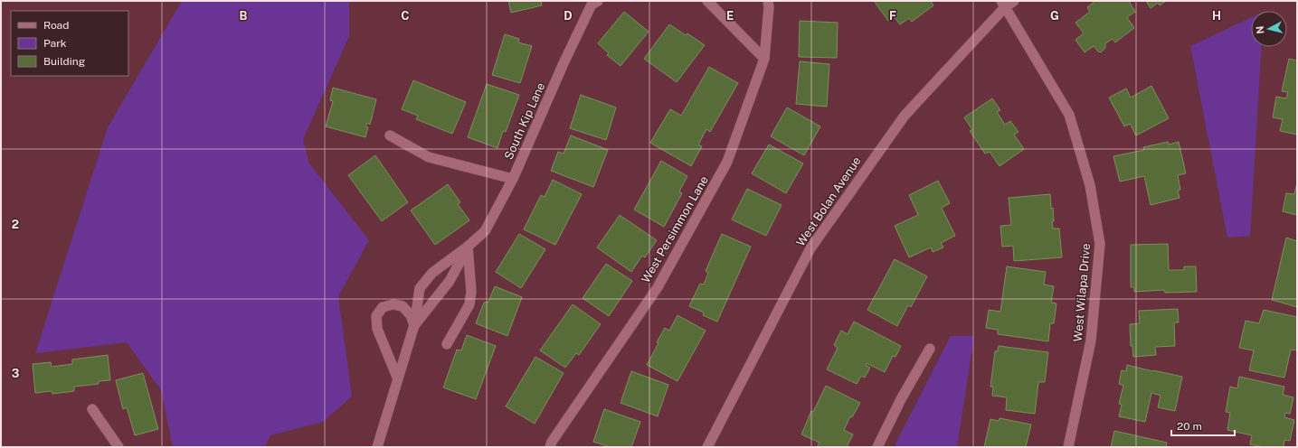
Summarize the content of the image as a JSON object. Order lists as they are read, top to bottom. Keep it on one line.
{"streets":{"street":["South Kip Lane","West Bolan Avenue","West Persimmon Lane","West Wilapa Drive"]},"crossings":[["West Bolan Avenue","West Wilapa Drive"]],"legend":["Road","Park","Building"],"scale_bar":"20 m","north":"left","grid":{"columns":["B","C","D","E","F","G","H"],"rows":["2","3"]}}
